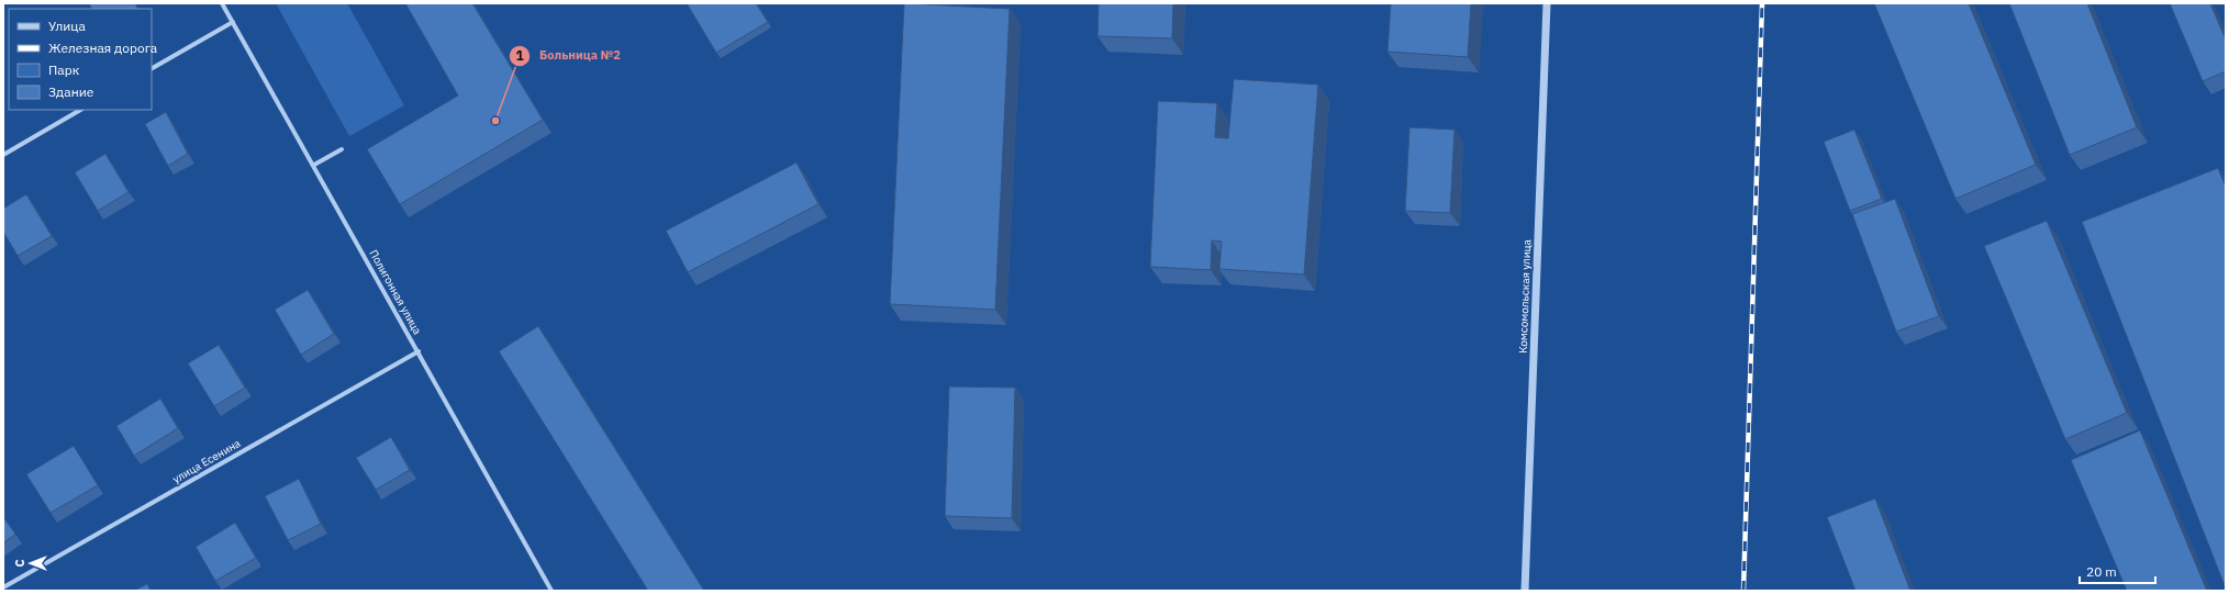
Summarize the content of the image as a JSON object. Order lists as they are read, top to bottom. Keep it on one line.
{"streets":{"street":["Полигонная улица","Комсомольская улица","улица Есенина"]},"crossings":[["Полигонная улица","улица Есенина"]],"places":["Больница №2"],"legend":["Улица","Железная дорога","Парк","Здание"],"scale_bar":"20 m","north":"left"}
